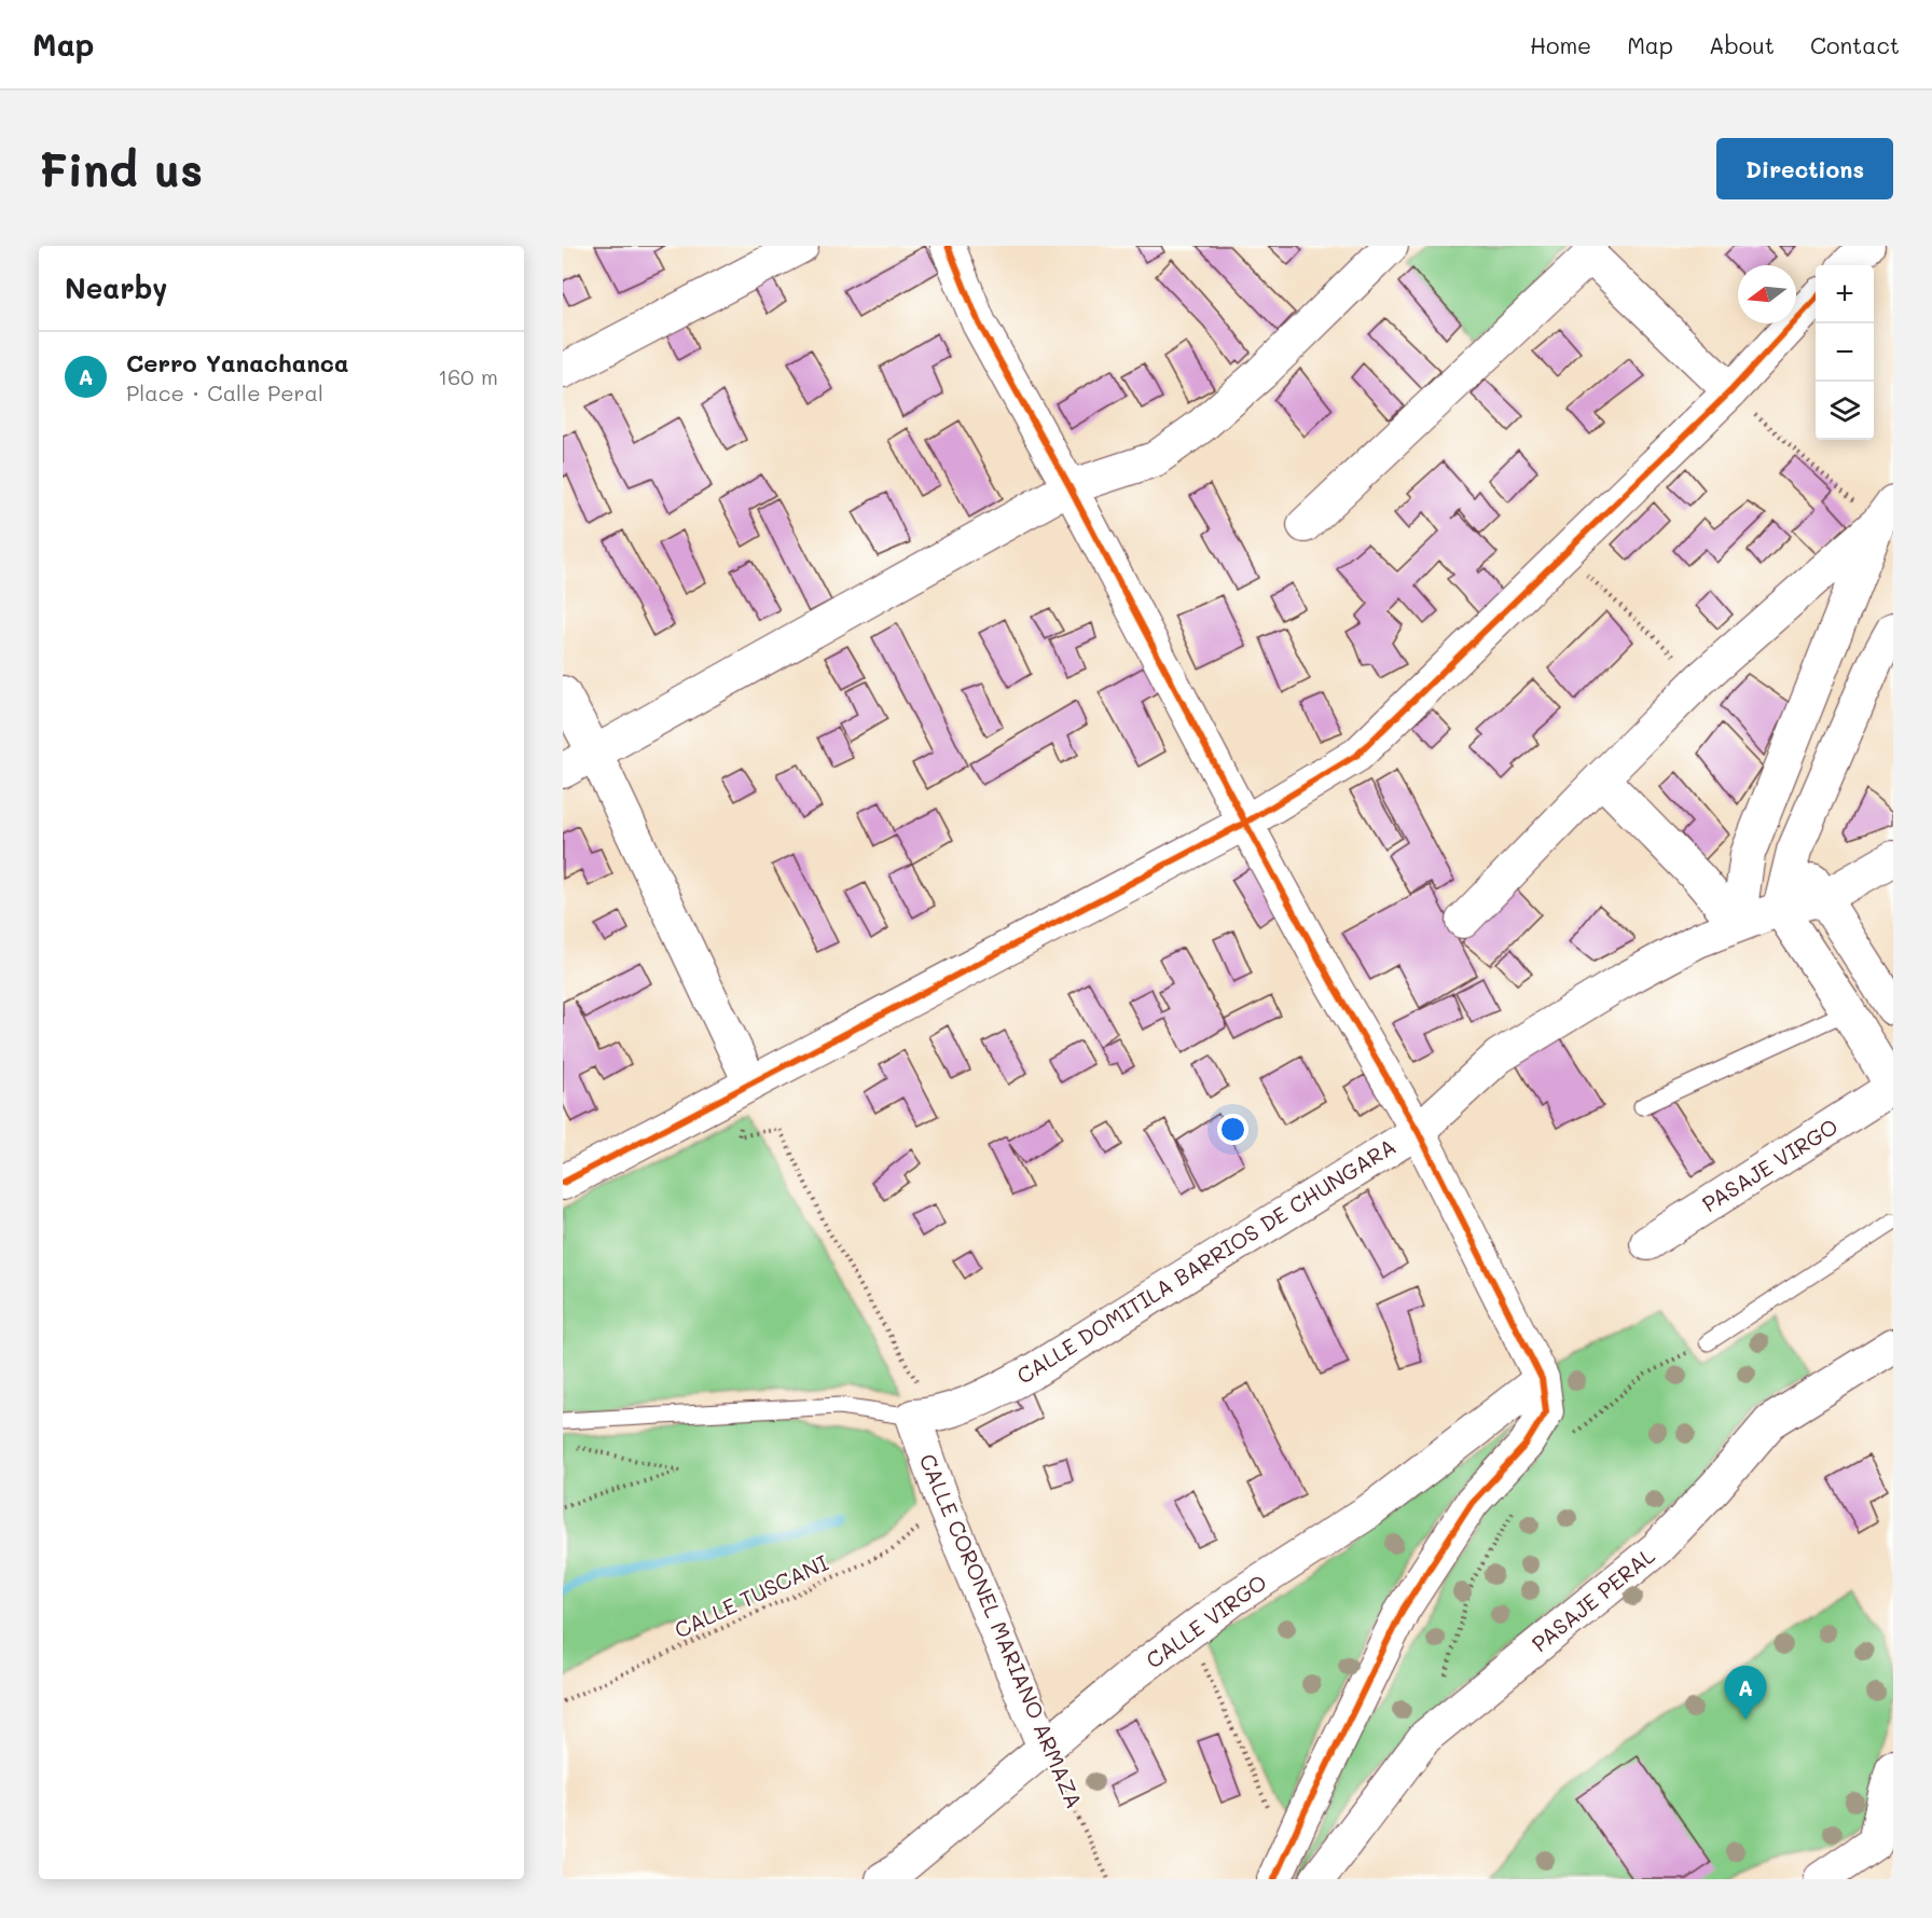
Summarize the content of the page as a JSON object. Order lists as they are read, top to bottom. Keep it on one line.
{"streets":{"street":["PASAJE VIRGO","CALLE DOMITILA BARRIOS DE CHUNGARA","PASAJE PERAL","CALLE VIRGO","CALLE CORONEL MARIANO ARMAZA"],"path":["CALLE TUSCANI"]},"crossings":[["CALLE DOMITILA BARRIOS DE CHUNGARA","CALLE CORONEL MARIANO ARMAZA"],["CALLE TUSCANI","CALLE CORONEL MARIANO ARMAZA"],["CALLE VIRGO","CALLE CORONEL MARIANO ARMAZA"]],"north":"left","page":{"header":"Map","nav":["Home","Map","About","Contact"],"buttons":"Directions","title":"Find us","heading":"Nearby","map_buttons":["+","−"],"list":[{"mark":"A","name":"Cerro Yanachanca","note":"Place · Calle Peral","value":"160 m"}],"pins":"A"}}
